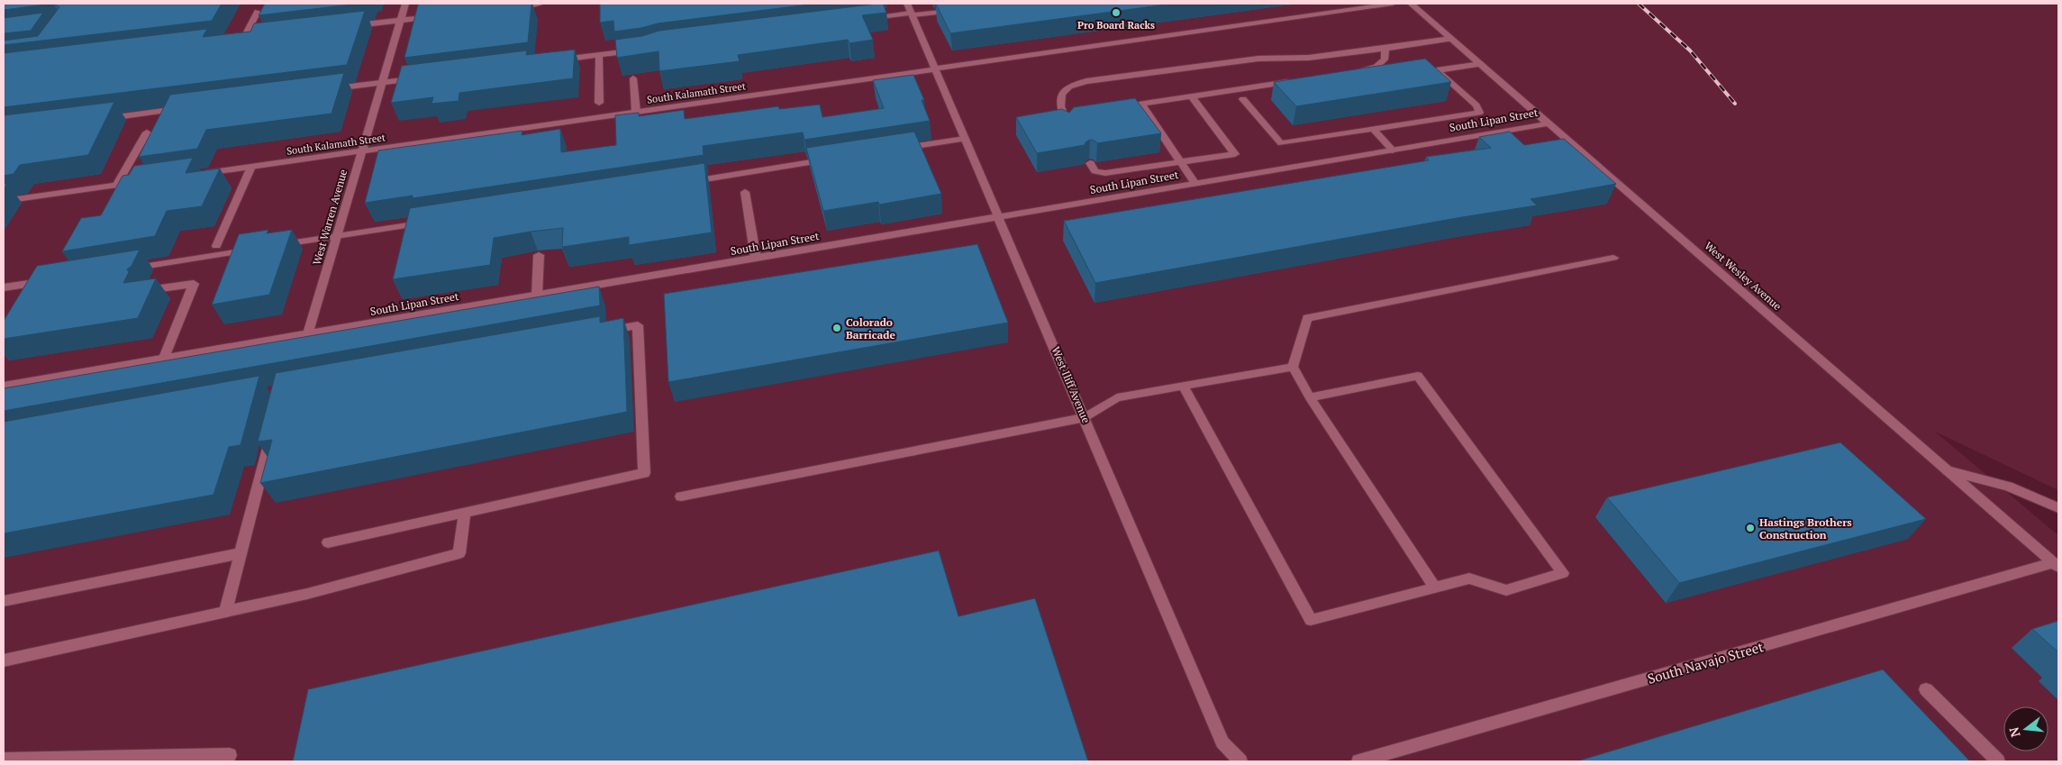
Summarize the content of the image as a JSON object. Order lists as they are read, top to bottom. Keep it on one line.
{"streets":{"street":["South Kalamath Street","South Lipan Street","West Warren Avenue","West Wesley Avenue","West Iliff Avenue","South Navajo Street"]},"crossings":[["South Kalamath Street","West Warren Avenue"],["South Kalamath Street","West Iliff Avenue"],["South Lipan Street","West Warren Avenue"],["South Lipan Street","West Wesley Avenue"],["South Lipan Street","West Iliff Avenue"],["West Wesley Avenue","South Navajo Street"]],"places":["Pro Board Racks","Colorado Barricade","Hastings Brothers Construction"],"north":"left"}
